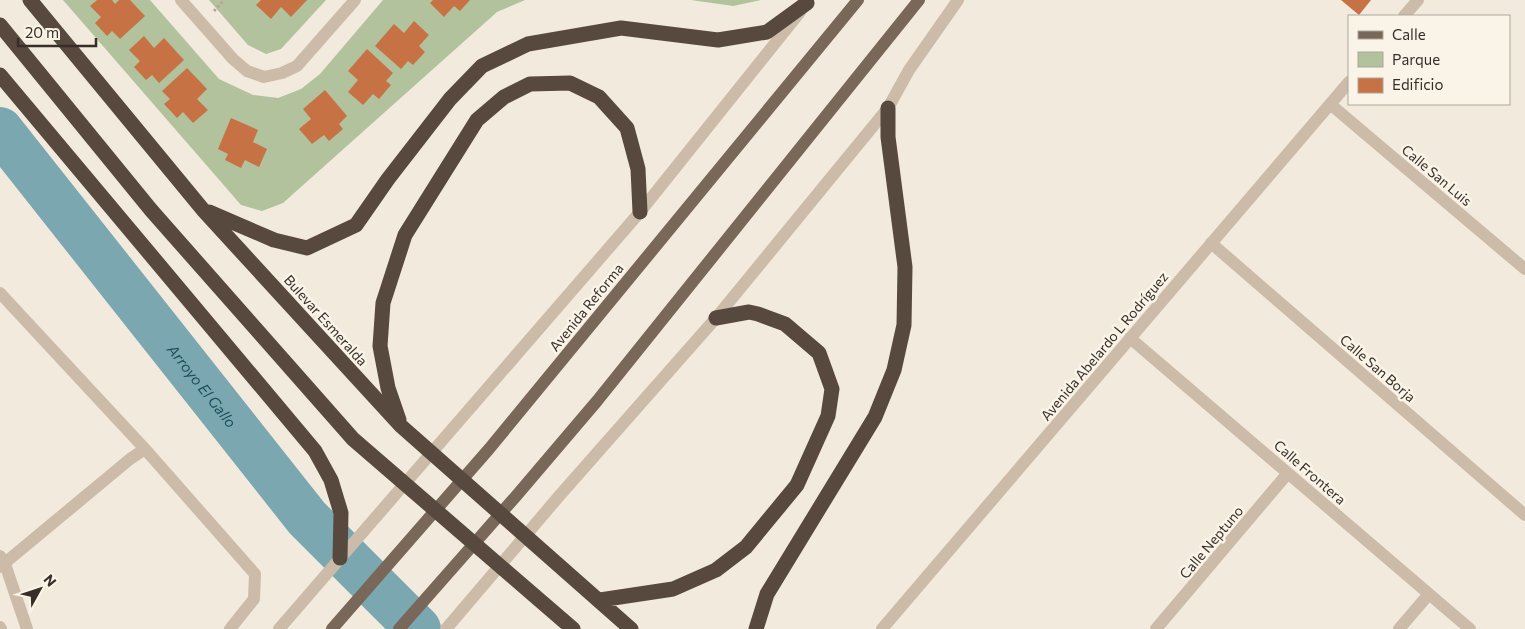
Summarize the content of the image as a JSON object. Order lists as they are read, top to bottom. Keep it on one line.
{"streets":{"highway":["Bulevar Esmeralda"],"main road":["Avenida Reforma"],"street":["Calle San Luis","Avenida Abelardo L Rodríguez","Calle San Borja","Calle Frontera","Calle Neptuno"]},"crossings":[["Calle San Luis","Avenida Abelardo L Rodríguez"],["Avenida Abelardo L Rodríguez","Calle San Borja"],["Avenida Abelardo L Rodríguez","Calle Frontera"],["Calle Frontera","Calle Neptuno"]],"water":["Arroyo El Gallo"],"legend":["Calle","Parque","Edificio"],"scale_bar":"20 m","north":"top right"}
